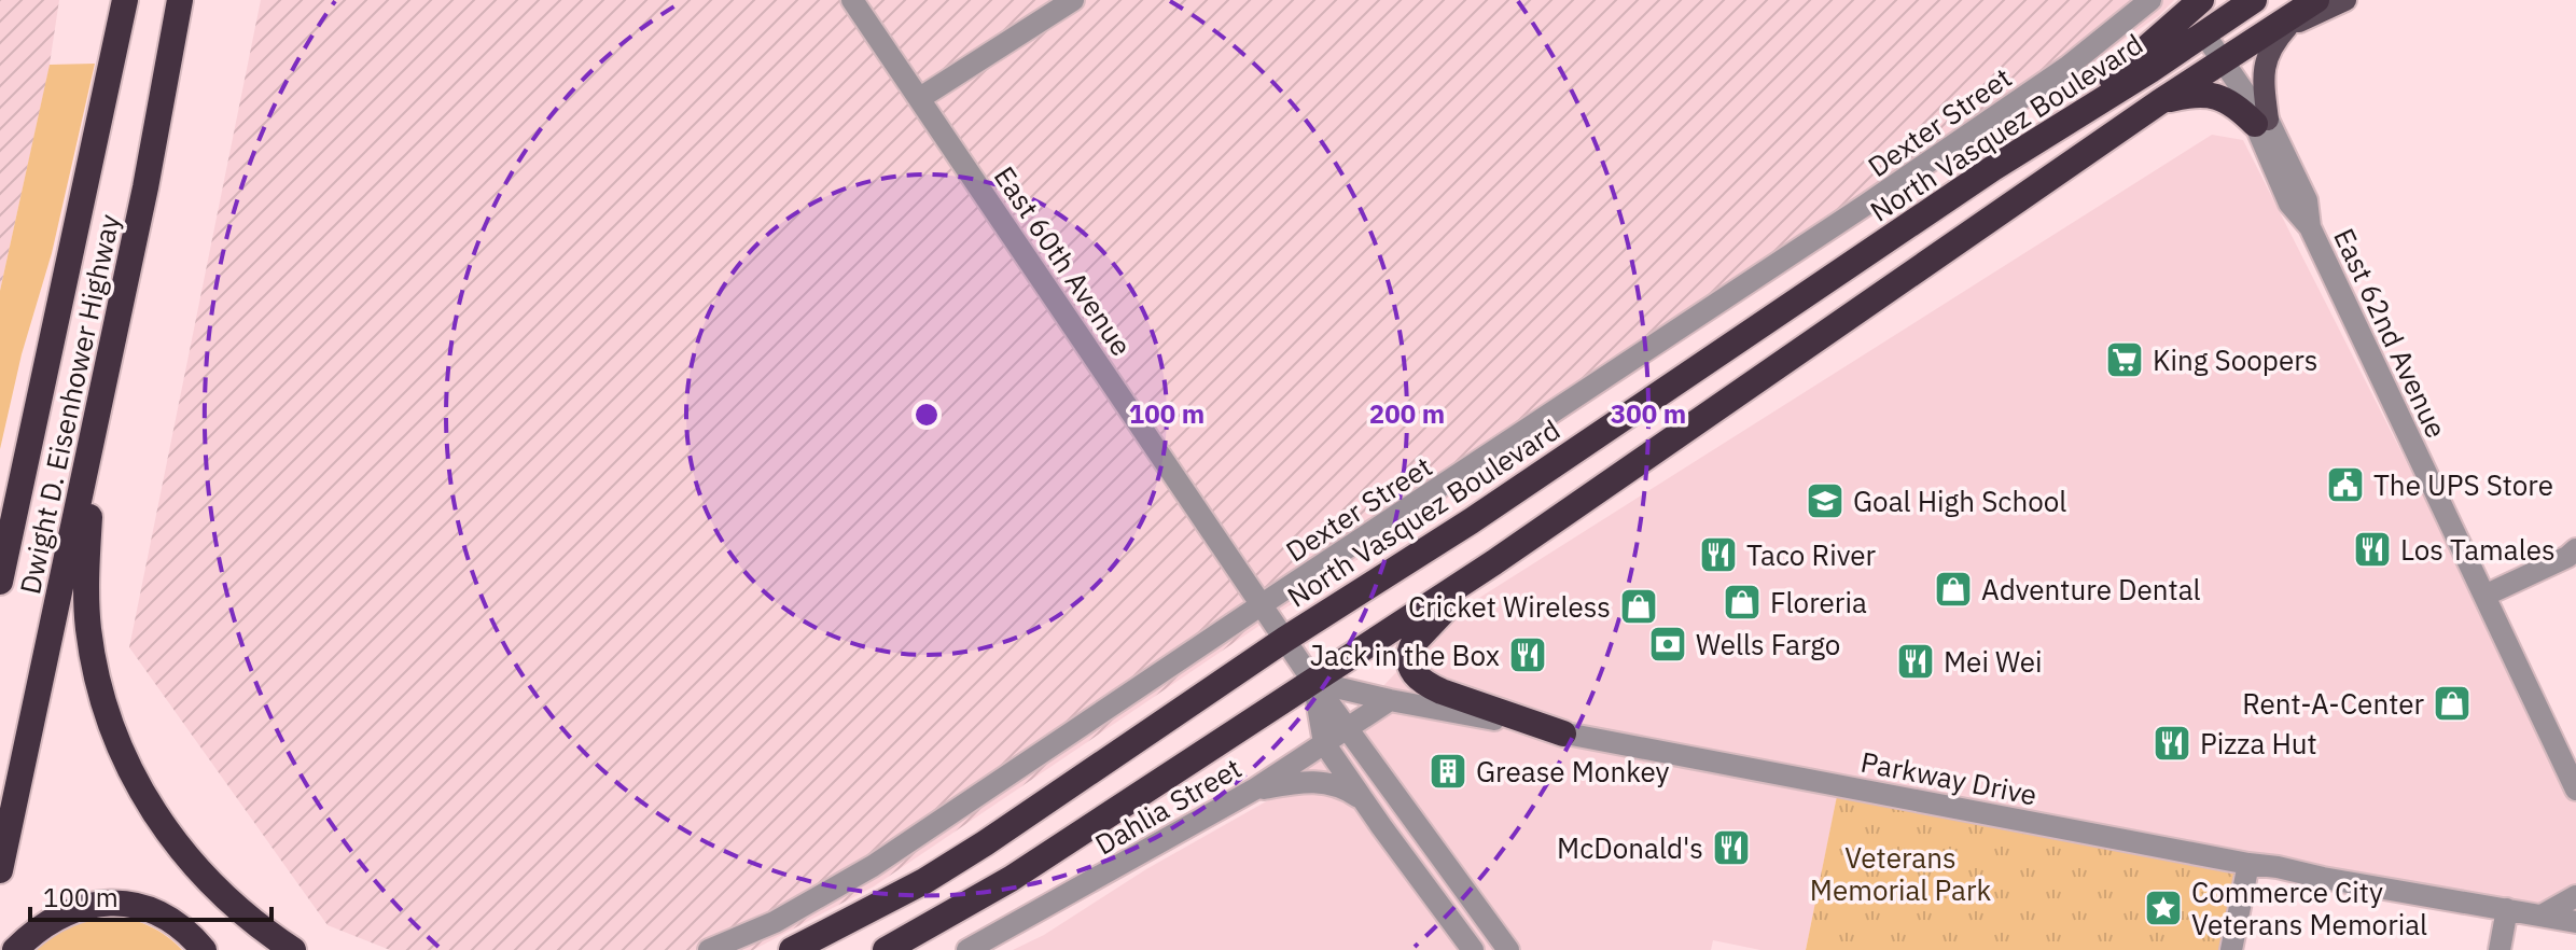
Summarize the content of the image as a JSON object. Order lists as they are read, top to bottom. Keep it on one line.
{"streets":{"highway":["North Vasquez Boulevard","Dwight D. Eisenhower Highway"],"street":["Dexter Street","East 60th Avenue","East 62nd Avenue","Parkway Drive","Dahlia Street"]},"crossings":[["Dexter Street","East 60th Avenue"],["North Vasquez Boulevard","East 60th Avenue"],["East 60th Avenue","Parkway Drive"],["East 60th Avenue","Dahlia Street"],["Parkway Drive","Dahlia Street"]],"parks":["Veterans Memorial Park"],"places":{"supermarket":["King Soopers"],"public building":["The UPS Store"],"school or university":["Goal High School"],"restaurant":["Los Tamales","Taco River","Jack in the Box","Mei Wei","Pizza Hut","McDonald's"],"shop":["Adventure Dental","Floreria","Cricket Wireless","Rent-A-Center"],"bank":["Wells Fargo"],"building":["Grease Monkey"],"place":["Commerce City Veterans Memorial"]},"scale_bar":"100 m","rings":["100 m","200 m","300 m"]}
